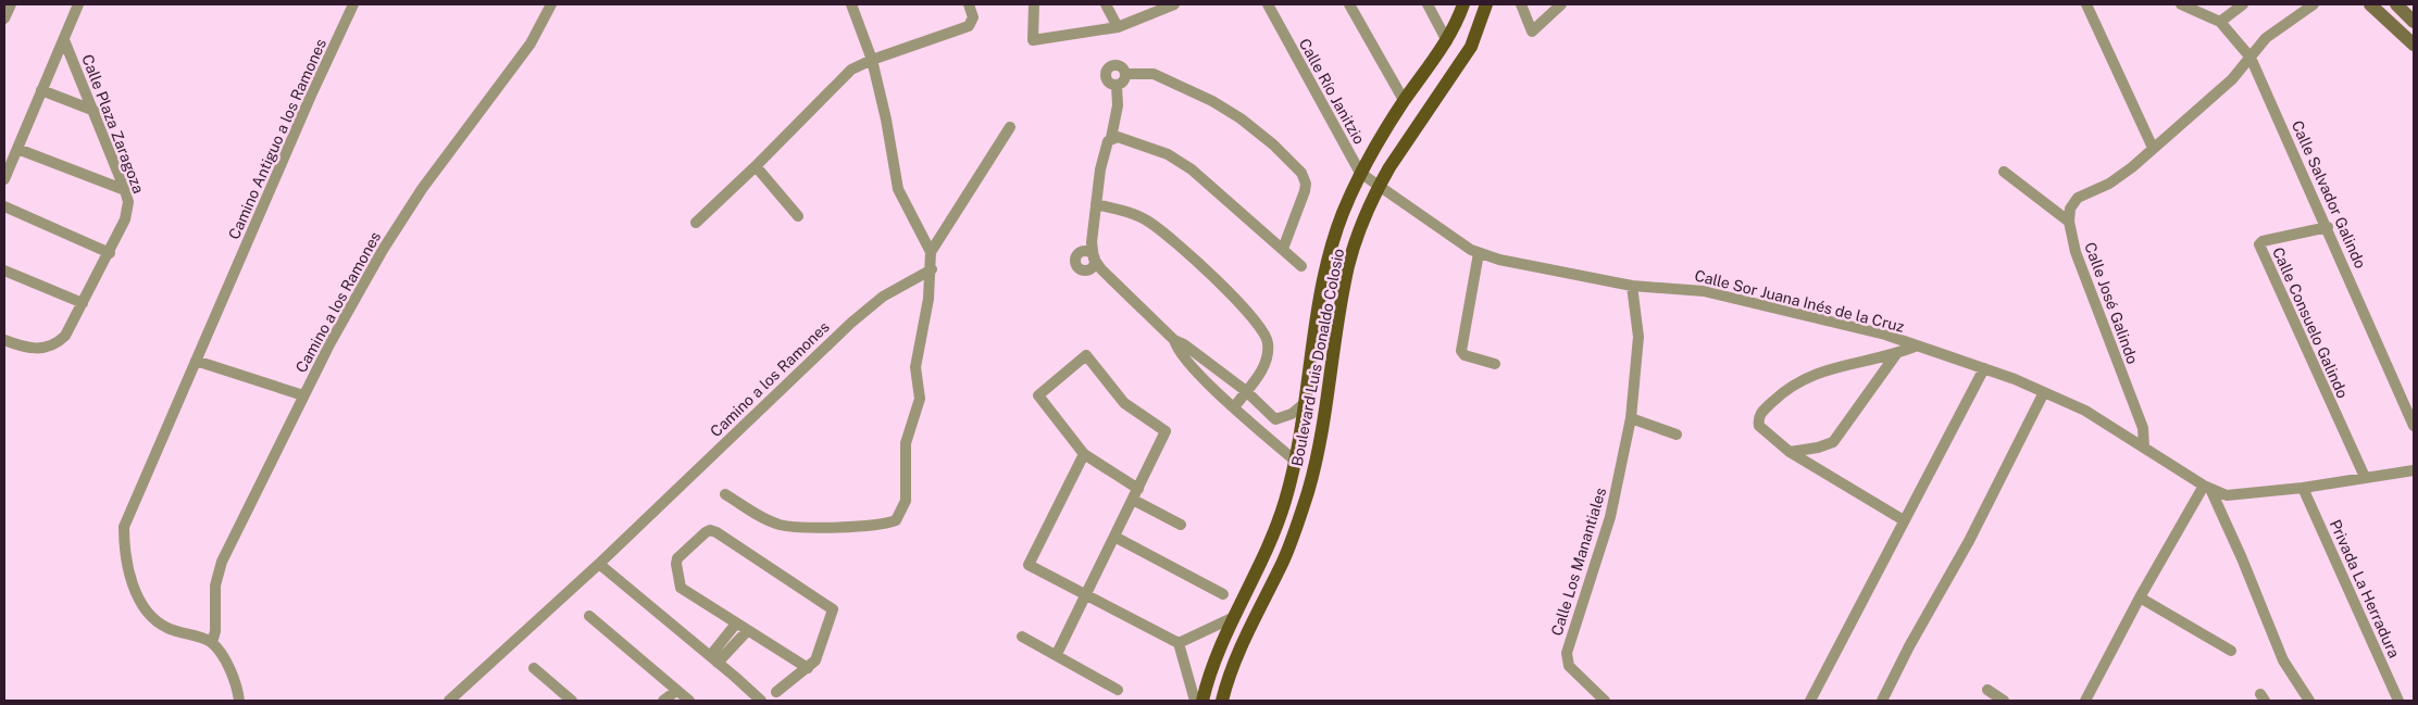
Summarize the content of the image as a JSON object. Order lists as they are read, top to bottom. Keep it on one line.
{"streets":{"main road":["Boulevard Luis Donaldo Colosio"],"street":["Calle Río Janitzio","Calle Plaza Zaragoza","Camino Antiguo a los Ramones","Calle Salvador Galindo","Calle Sor Juana Inés de la Cruz","Camino a los Ramones","Calle José Galindo","Calle Consuelo Galindo","Calle Los Manantiales","Privada La Herradura"]},"crossings":[["Calle Río Janitzio","Calle Sor Juana Inés de la Cruz"],["Calle Río Janitzio","Boulevard Luis Donaldo Colosio"],["Camino Antiguo a los Ramones","Camino a los Ramones"],["Calle Salvador Galindo","Calle Consuelo Galindo"],["Calle Sor Juana Inés de la Cruz","Calle José Galindo"],["Calle Sor Juana Inés de la Cruz","Boulevard Luis Donaldo Colosio"],["Calle Sor Juana Inés de la Cruz","Calle Los Manantiales"]]}
